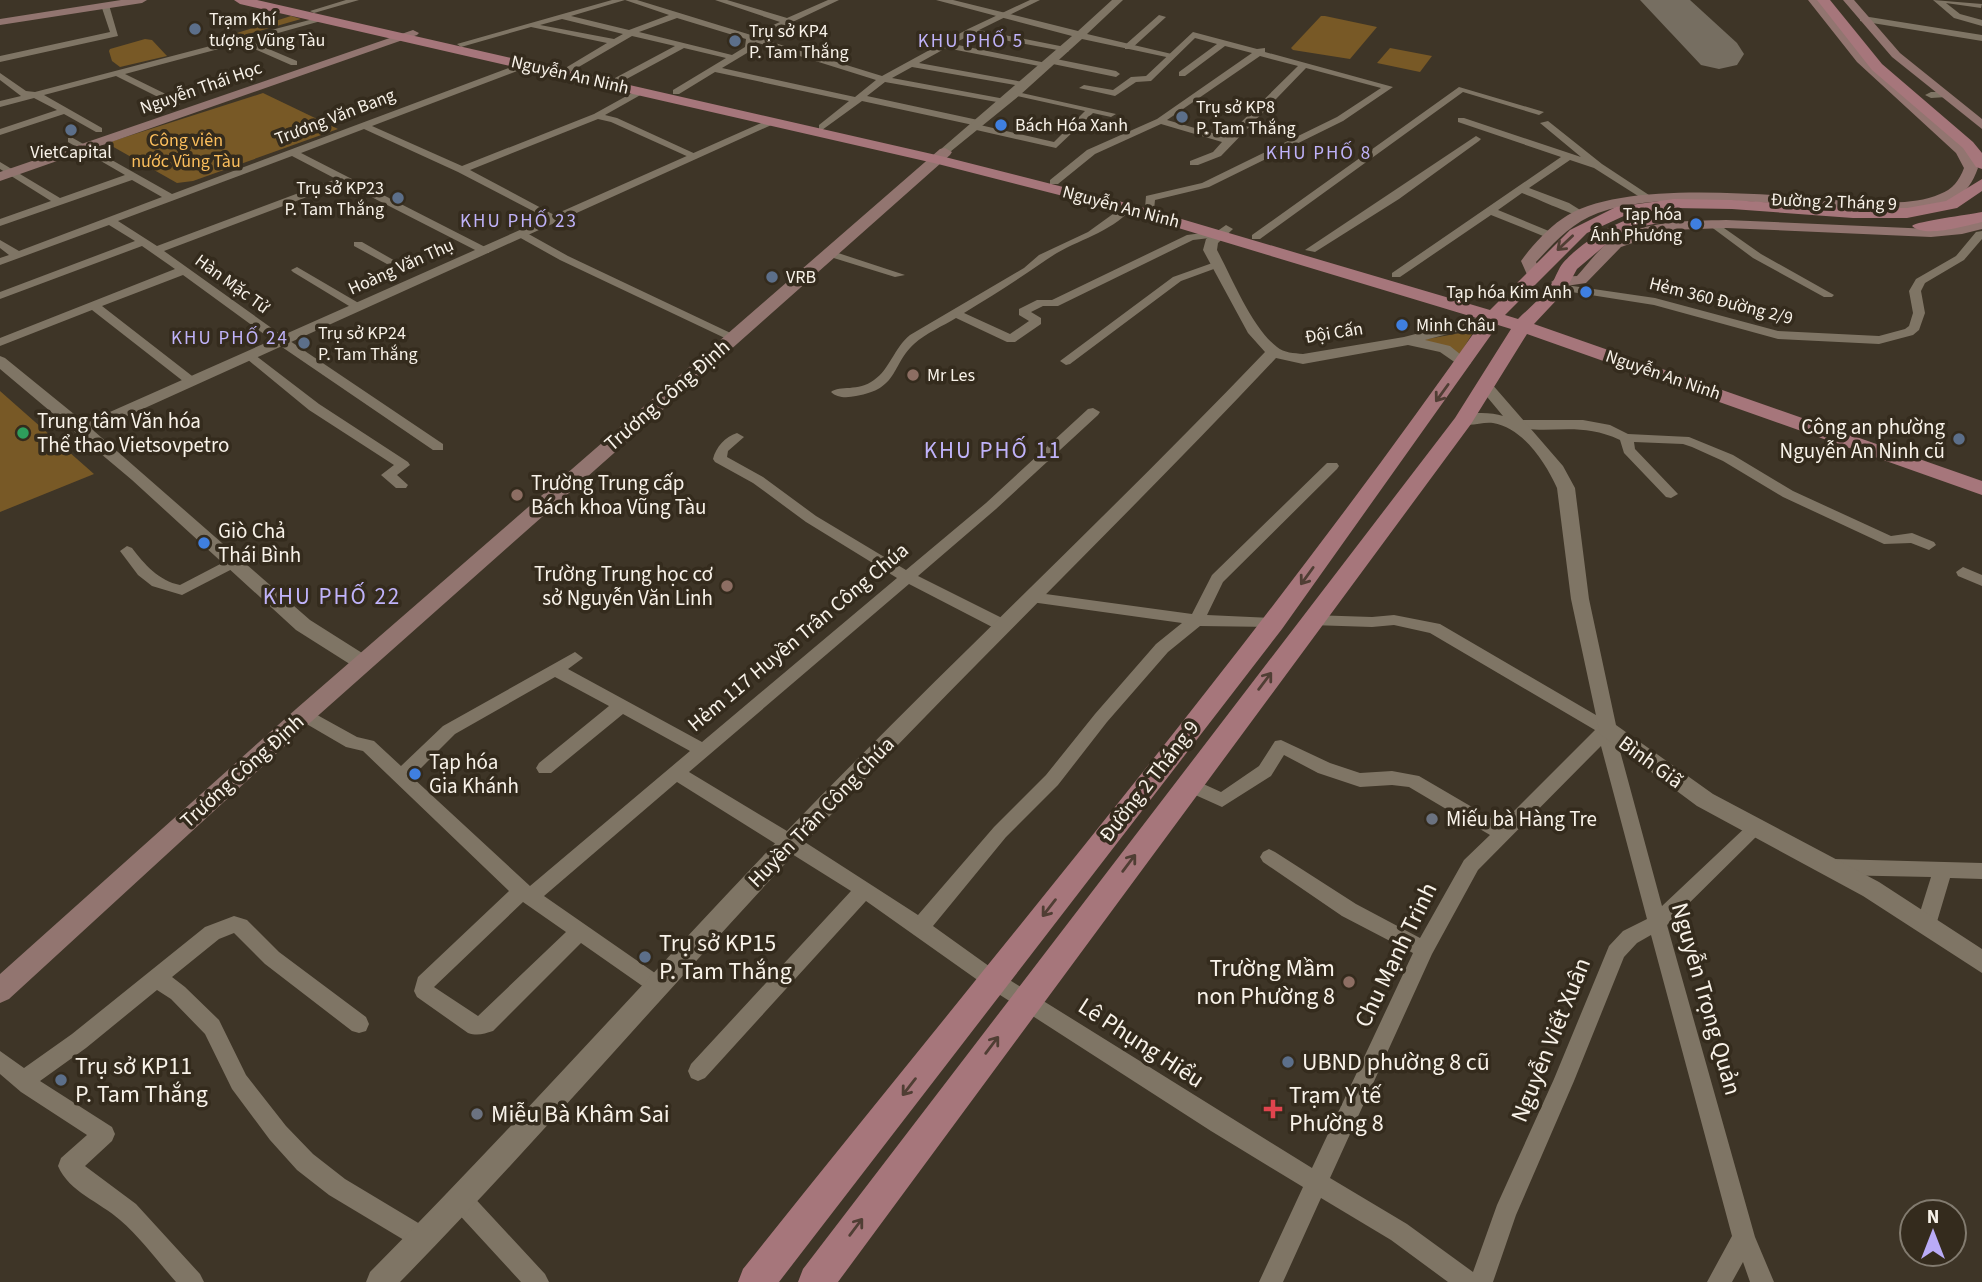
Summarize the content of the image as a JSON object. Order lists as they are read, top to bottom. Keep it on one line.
{"streets":{"main road":["Nguyễn An Ninh","Nguyễn Thái Học","Đường 2 Tháng 9","Trương Công Định"],"street":["Trương Văn Bang","Hoàng Văn Thụ","Hàn Mặc Tử","Hẻm 360 Đường 2/9","Đội Cấn","Hẻm 117 Huyền Trân Công Chúa","Bình Giã","Huyền Trân Công Chúa","Chu Mạnh Trinh","Nguyễn Trọng Quản","Nguyễn Viết Xuân","Lê Phụng Hiểu"]},"crossings":[["Nguyễn An Ninh","Nguyễn Thái Học"],["Nguyễn An Ninh","Trương Văn Bang"],["Nguyễn An Ninh","Đường 2 Tháng 9"],["Nguyễn An Ninh","Hoàng Văn Thụ"],["Nguyễn An Ninh","Đội Cấn"],["Nguyễn An Ninh","Trương Công Định"],["Trương Văn Bang","Hàn Mặc Tử"],["Đường 2 Tháng 9","Hẻm 360 Đường 2/9"],["Đường 2 Tháng 9","Đội Cấn"],["Đường 2 Tháng 9","Bình Giã"],["Đường 2 Tháng 9","Lê Phụng Hiểu"],["Hoàng Văn Thụ","Hàn Mặc Tử"],["Đội Cấn","Huyền Trân Công Chúa"],["Hẻm 117 Huyền Trân Công Chúa","Lê Phụng Hiểu"],["Bình Giã","Chu Mạnh Trinh"],["Bình Giã","Nguyễn Trọng Quản"],["Bình Giã","Nguyễn Viết Xuân"],["Huyền Trân Công Chúa","Lê Phụng Hiểu"],["Chu Mạnh Trinh","Nguyễn Trọng Quản"],["Chu Mạnh Trinh","Lê Phụng Hiểu"],["Nguyễn Trọng Quản","Nguyễn Viết Xuân"]],"districts":["KHU PHỐ 5","KHU PHỐ 8","KHU PHỐ 23","KHU PHỐ 24","KHU PHỐ 11","KHU PHỐ 22"],"parks":["Công viên nước Vũng Tàu"],"places":{"other":["Trạm Khí tượng Vũng Tàu","Trụ sở KP4 P. Tam Thắng","Trụ sở KP8 P. Tam Thắng","Bách Hóa Xanh","VietCapital","Trụ sở KP23 P. Tam Thắng","Tạp hóa Ánh Phương","VRB","Tạp hóa Kim Anh","Minh Châu","Trụ sở KP24 P. Tam Thắng","Mr Les","Trung tâm Văn hóa Thể thao Vietsovpetro","Công an phường Nguyễn An Ninh cũ","Trường Trung cấp Bách khoa Vũng Tàu","Giò Chả Thái Bình","Trường Trung học cơ sở Nguyễn Văn Linh","Tạp hóa Gia Khánh","Miếu bà Hàng Tre","Trụ sở KP15 P. Tam Thắng","Trường Mầm non Phường 8","UBND phường 8 cũ","Trụ sở KP11 P. Tam Thắng","Miễu Bà Khâm Sai"],"health":["Trạm Y tế Phường 8"]},"north":"top"}
